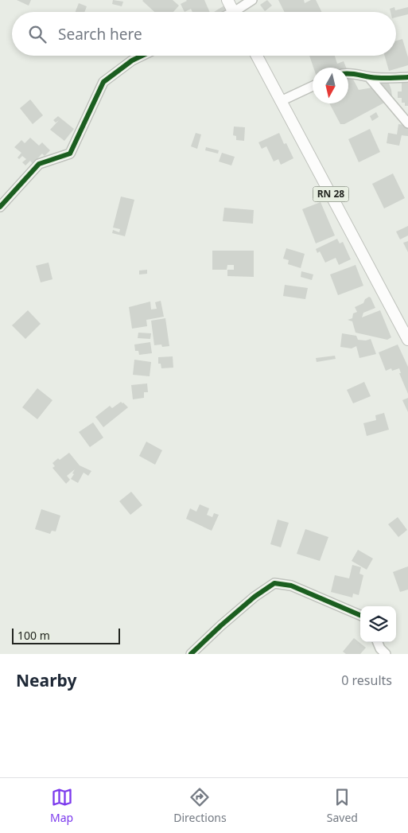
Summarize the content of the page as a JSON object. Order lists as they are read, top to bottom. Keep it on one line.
{"streets":{"main road":["RN 28"]},"scale_bar":"100 m","north":"bottom","page":{"search":"Search here","scale":"100 m","heading":["Nearby","0 results"],"nav":["Map","Directions","Saved"]}}
